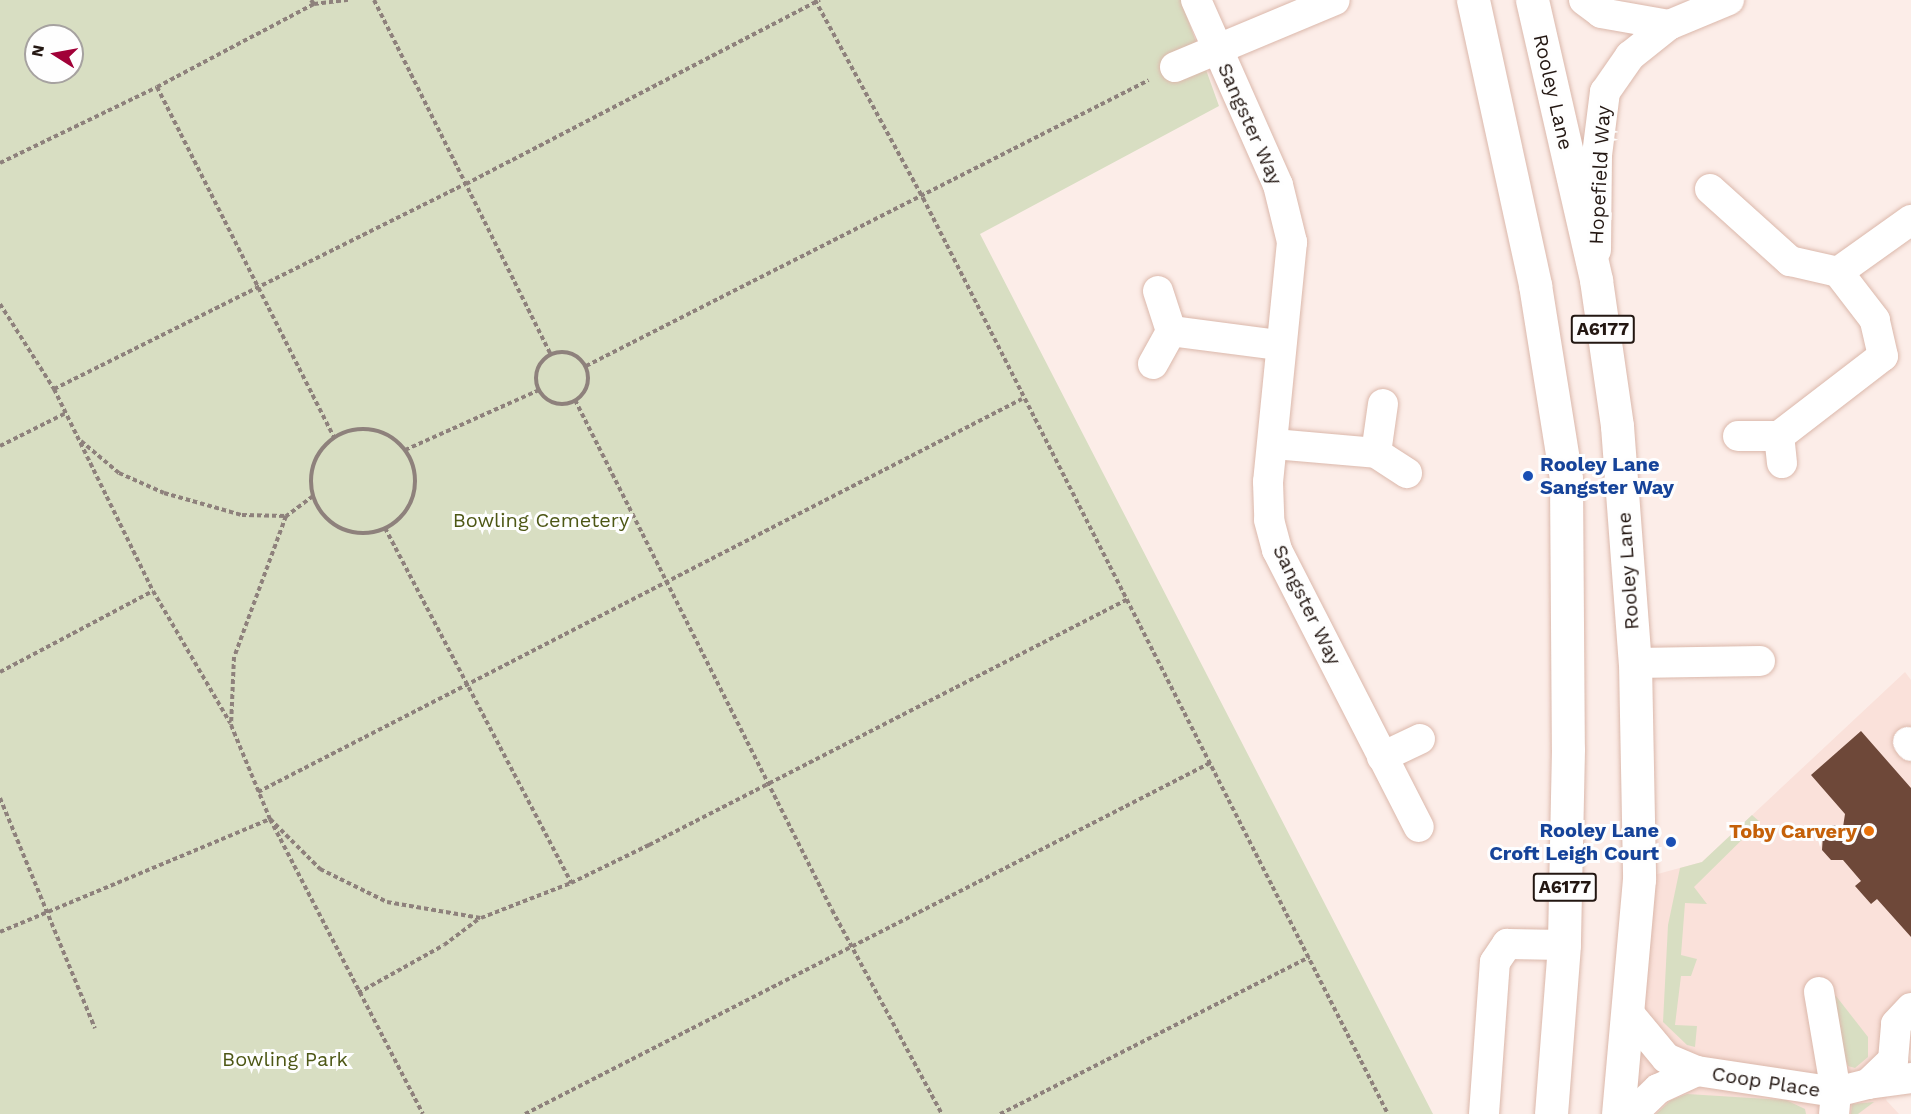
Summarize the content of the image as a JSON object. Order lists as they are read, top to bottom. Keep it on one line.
{"streets":{"highway":["Rooley Lane","A6177"],"street":["Sangster Way","Hopefield Way","Coop Place"]},"crossings":[["Rooley Lane","Hopefield Way"],["Rooley Lane","Coop Place"]],"parks":["Bowling Cemetery","Bowling Park"],"places":["Rooley Lane Sangster Way","Toby Carvery","Rooley Lane Croft Leigh Court"],"north":"left"}
